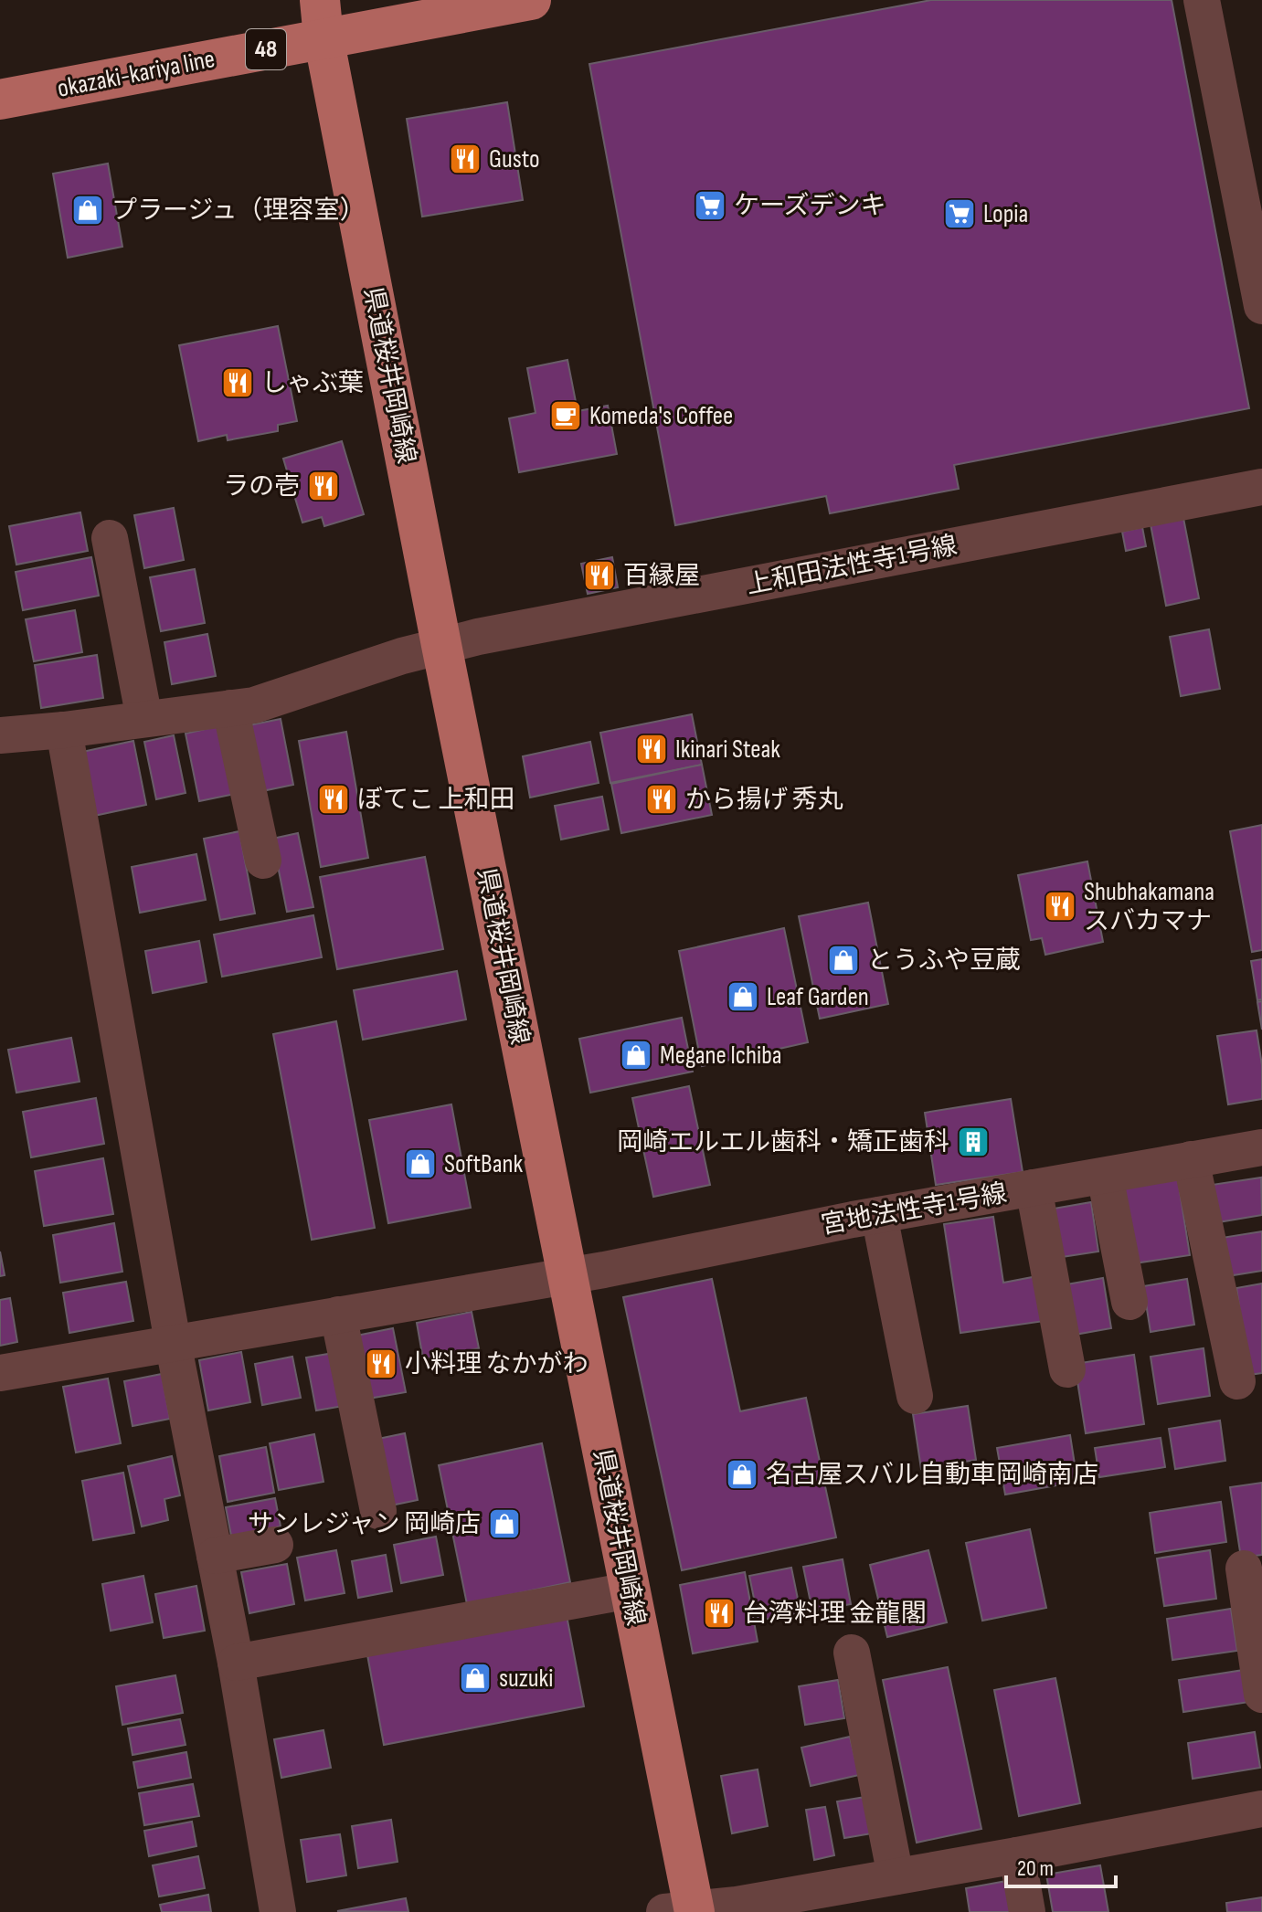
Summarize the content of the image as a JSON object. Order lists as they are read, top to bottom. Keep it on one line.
{"streets":{"main road":["48","okazaki-kariya line","県道桜井岡崎線"],"street":["上和田法性寺1号線","宮地法性寺1号線"]},"crossings":[["okazaki-kariya line","県道桜井岡崎線"],["県道桜井岡崎線","上和田法性寺1号線"],["県道桜井岡崎線","宮地法性寺1号線"]],"places":{"restaurant":["Gusto","しゃぶ葉","ラの壱","百縁屋","Ikinari Steak","ぼてこ 上和田","から揚げ 秀丸","Shubhakamana スバカマナ","小料理 なかがわ","台湾料理 金龍閣"],"supermarket":["ケーズデンキ","Lopia"],"shop":["プラージュ（理容室）","とうふや豆蔵","Leaf Garden","Megane Ichiba","SoftBank","名古屋スバル自動車岡崎南店","サンレジャン 岡崎店","suzuki"],"cafe":["Komeda's Coffee"],"building":["岡崎エルエル歯科・矯正歯科"]},"scale_bar":"20 m"}
